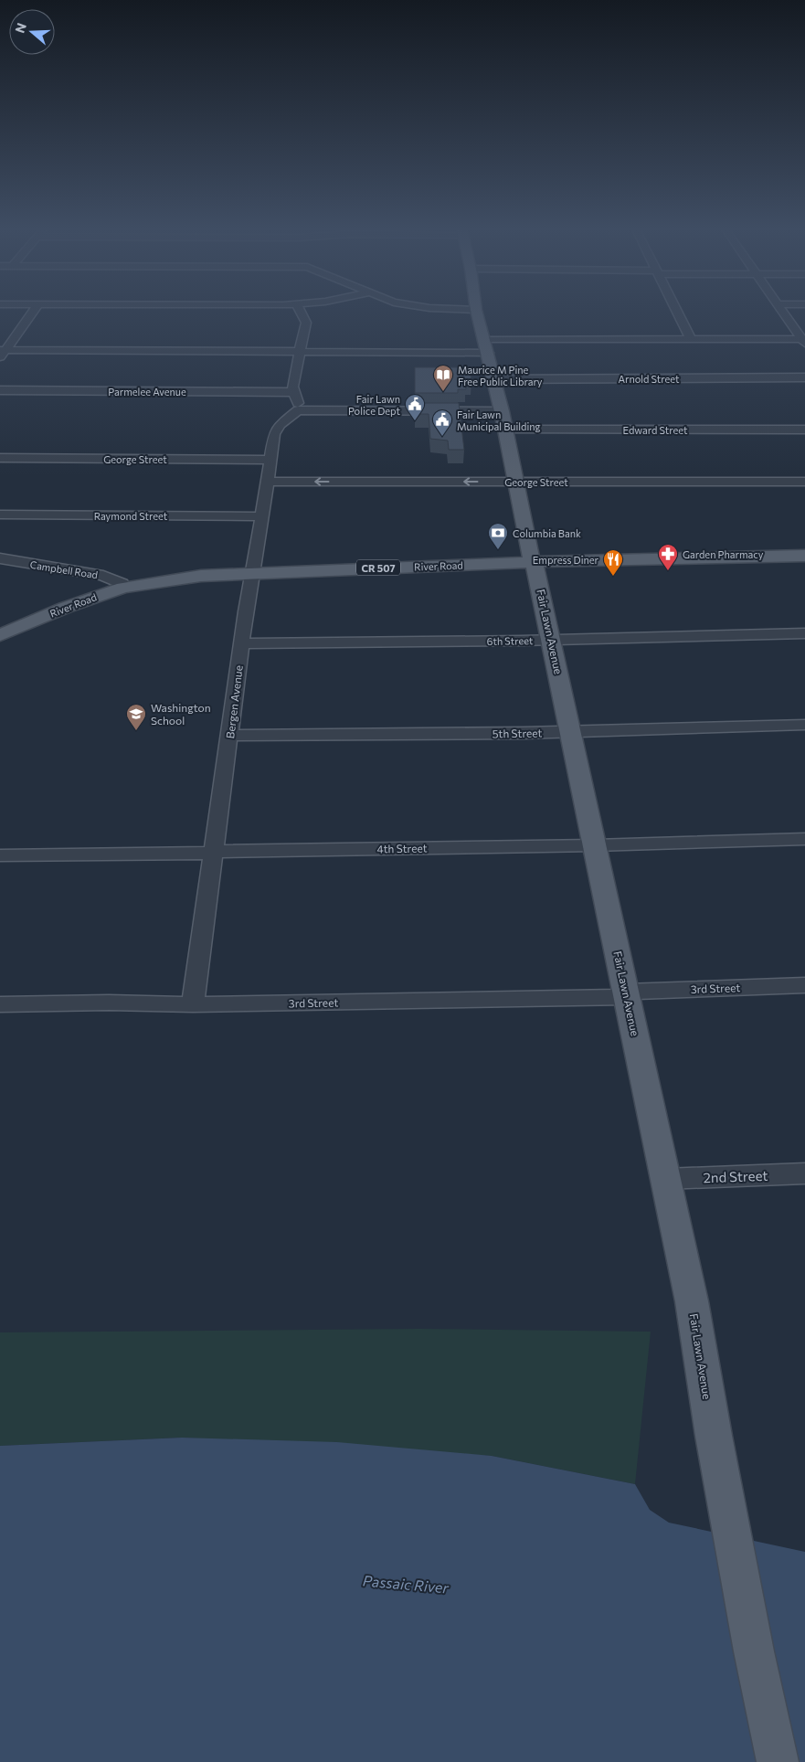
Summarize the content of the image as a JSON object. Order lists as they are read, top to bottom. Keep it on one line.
{"streets":{"main road":["River Road","CR 507","Fair Lawn Avenue"],"street":["Arnold Street","Parmelee Avenue","Edward Street","George Street","Raymond Street","Campbell Road","6th Street","Bergen Avenue","5th Street","4th Street","3rd Street","2nd Street"]},"crossings":[["Arnold Street","Fair Lawn Avenue"],["Edward Street","Fair Lawn Avenue"],["George Street","Fair Lawn Avenue"],["George Street","Bergen Avenue"],["Raymond Street","Bergen Avenue"],["River Road","Campbell Road"],["River Road","Fair Lawn Avenue"],["River Road","Bergen Avenue"],["Fair Lawn Avenue","6th Street"],["Fair Lawn Avenue","5th Street"],["Fair Lawn Avenue","4th Street"],["Fair Lawn Avenue","3rd Street"],["Fair Lawn Avenue","2nd Street"],["6th Street","Bergen Avenue"],["Bergen Avenue","5th Street"],["Bergen Avenue","4th Street"],["Bergen Avenue","3rd Street"]],"water":["Passaic River"],"places":{"library":["Maurice M Pine Free Public Library"],"public building":["Fair Lawn Police Dept","Fair Lawn Municipal Building"],"bank":["Columbia Bank"],"pharmacy":["Garden Pharmacy"],"restaurant":["Empress Diner"],"school or university":["Washington School"]},"north":"left"}
